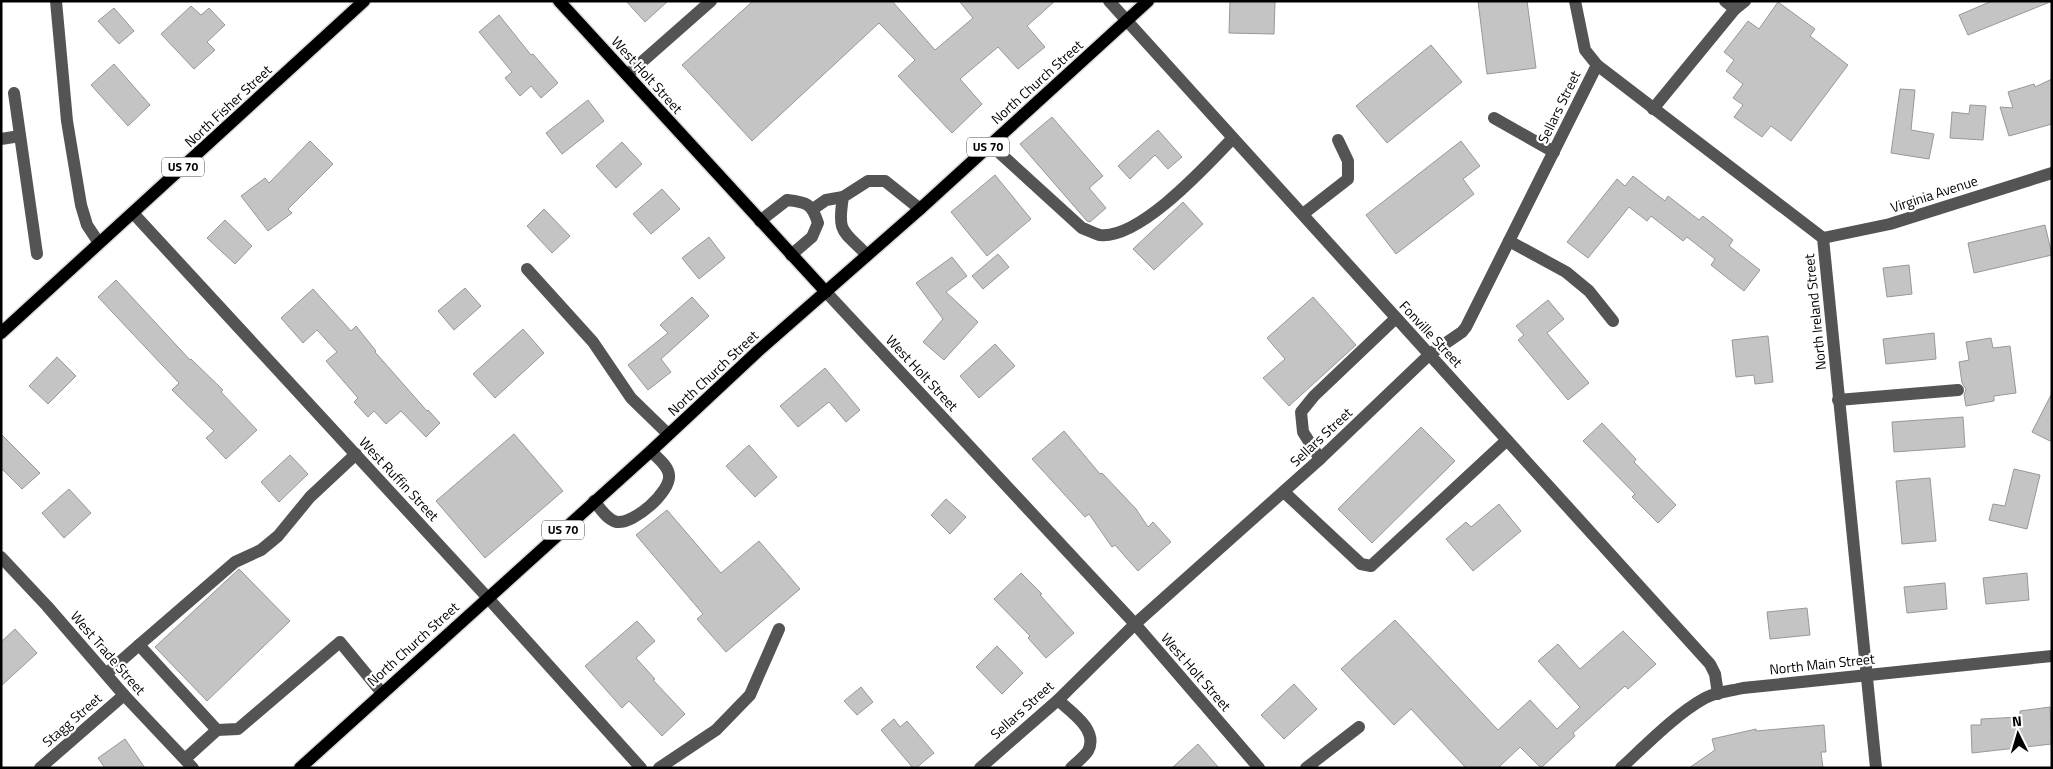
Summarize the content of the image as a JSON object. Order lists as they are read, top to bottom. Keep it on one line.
{"streets":{"main road":["West Holt Street","North Church Street","North Fisher Street","US 70"],"street":["Sellars Street","Virginia Avenue","North Ireland Street","Fonville Street","West Ruffin Street","West Trade Street","North Main Street","Stagg Street"]},"crossings":[["West Holt Street","North Church Street"],["West Holt Street","Sellars Street"],["North Church Street","Fonville Street"],["North Church Street","West Ruffin Street"],["North Fisher Street","West Ruffin Street"],["Sellars Street","North Ireland Street"],["Sellars Street","Fonville Street"],["Virginia Avenue","North Ireland Street"],["North Ireland Street","North Main Street"],["Fonville Street","North Main Street"],["West Trade Street","Stagg Street"]],"north":"top"}
